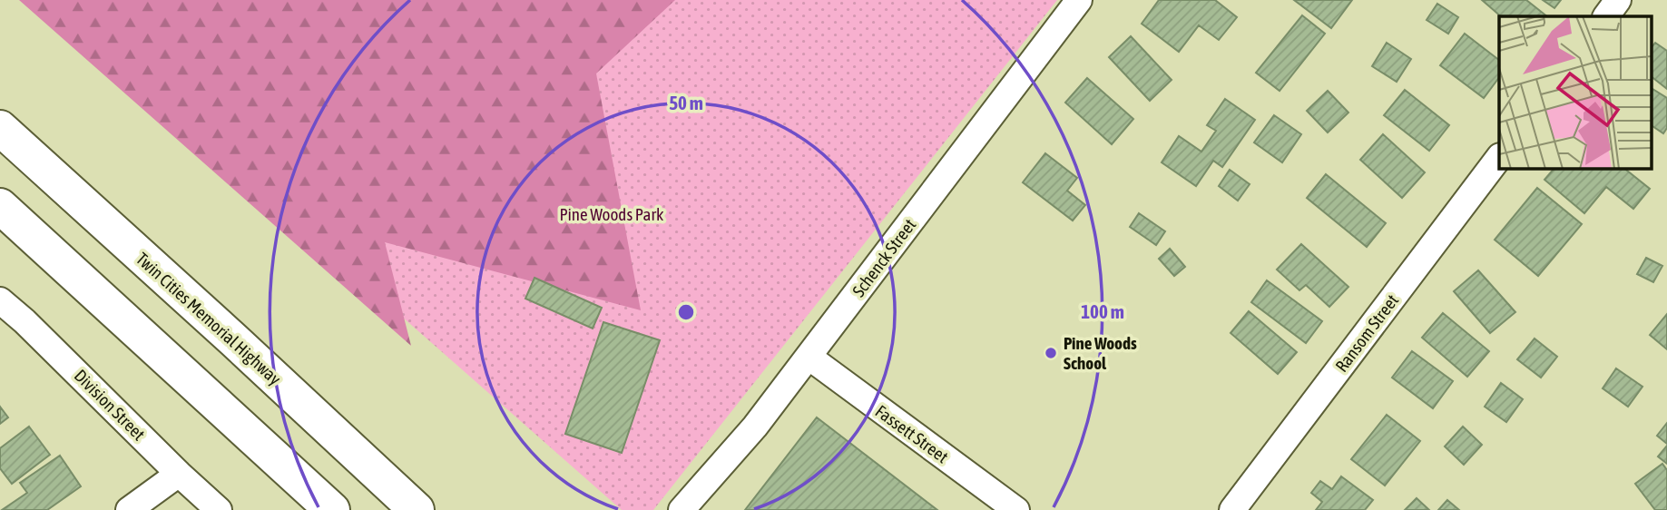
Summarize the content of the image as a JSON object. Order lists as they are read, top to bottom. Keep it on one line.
{"streets":{"main road":["Twin Cities Memorial Highway"],"street":["Schenck Street","Ransom Street","Division Street","Fassett Street"]},"crossings":[["Schenck Street","Fassett Street"]],"parks":["Pine Woods Park"],"places":["Pine Woods School"],"rings":["50 m","100 m"]}
